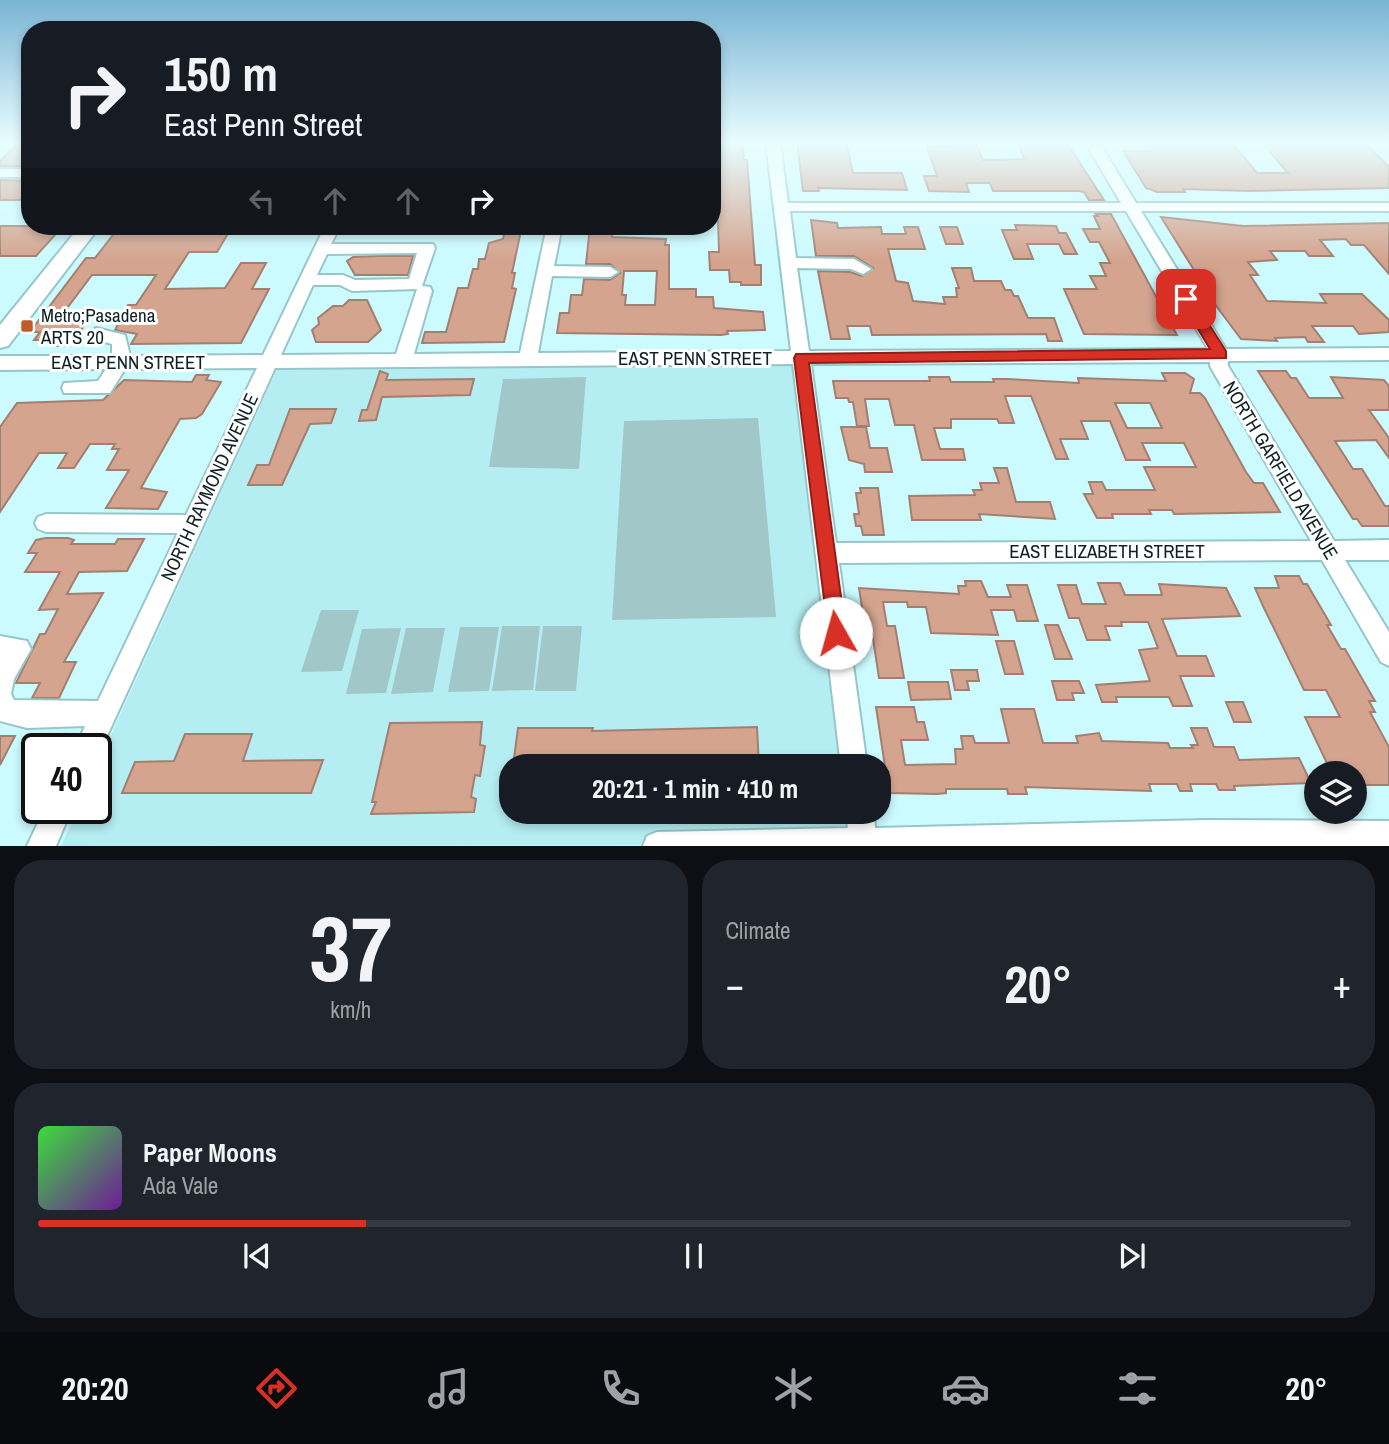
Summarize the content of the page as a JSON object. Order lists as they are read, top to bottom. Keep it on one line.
{"streets":{"street":["EAST PENN STREET","NORTH GARFIELD AVENUE","NORTH RAYMOND AVENUE","EAST ELIZABETH STREET"]},"crossings":[["EAST PENN STREET","NORTH GARFIELD AVENUE"],["EAST PENN STREET","NORTH RAYMOND AVENUE"],["NORTH GARFIELD AVENUE","EAST ELIZABETH STREET"]],"places":{"transit":["Metro;Pasadena ARTS 20"]},"page":{"turn":["150 m","East Penn Street"],"limit":"40","trip":"20:21 · 1 min · 410 m","tile":[["37","km/h"],"Climate"],"heat":["−","20°","+"],"song":["Paper Moons","Ada Vale"],"tabs":["20:20","20°"]}}
